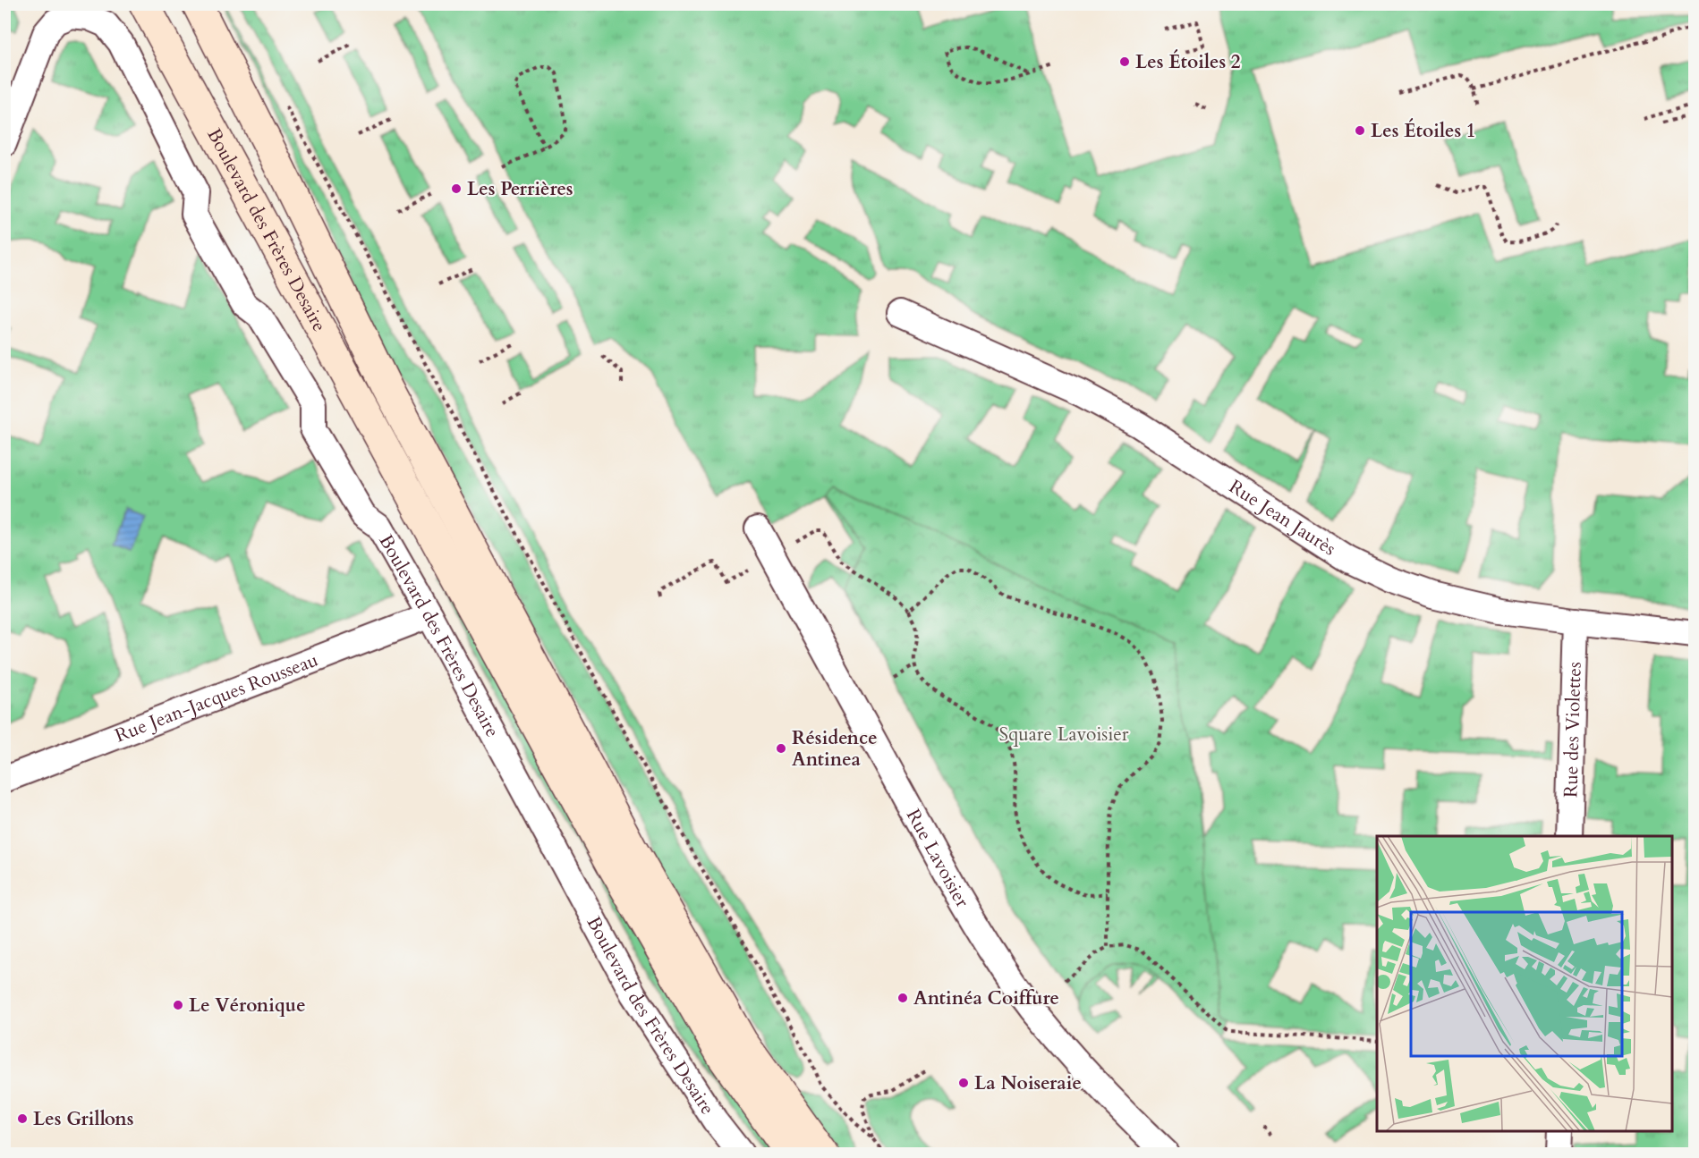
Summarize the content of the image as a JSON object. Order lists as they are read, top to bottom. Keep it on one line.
{"streets":{"main road":["Boulevard des Frères Desaire"],"street":["Rue Jean Jaurès","Rue Jean-Jacques Rousseau","Rue des Violettes","Rue Lavoisier"]},"crossings":[["Boulevard des Frères Desaire","Rue Jean-Jacques Rousseau"],["Rue Jean Jaurès","Rue des Violettes"]],"parks":["Square Lavoisier"],"places":["Les Étoiles 2","Les Étoiles 1","Les Perrières","Résidence Antinea","Antinéa Coiffure","Le Véronique","La Noiseraie","Les Grillons"]}
